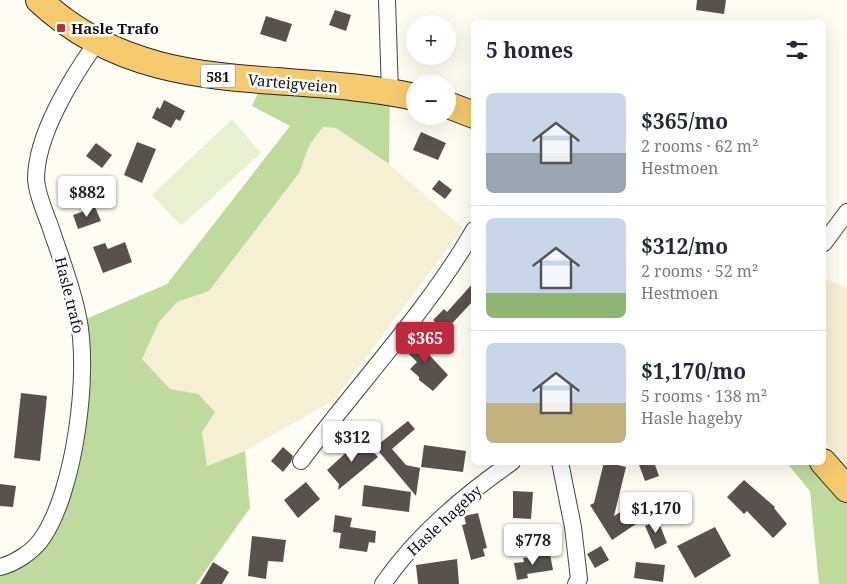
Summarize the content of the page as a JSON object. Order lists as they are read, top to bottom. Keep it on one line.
{"streets":{"main road":["581","Varteigveien"],"street":["Hasle trafo","Hasle hageby"]},"crossings":[["Varteigveien","Hasle trafo"]],"places":{"transit":["Hasle Trafo"]},"page":{"map_buttons":["+","−"],"heading":"5 homes","list":[{"name":"$365/mo","note":"2 rooms · 62 m² · Hestmoen"},{"name":"$312/mo","note":"2 rooms · 52 m² · Hestmoen"},{"name":"$1,170/mo","note":"5 rooms · 138 m² · Hasle hageby"}],"price":["$882","$365","$312","$1,170","$778"]}}
